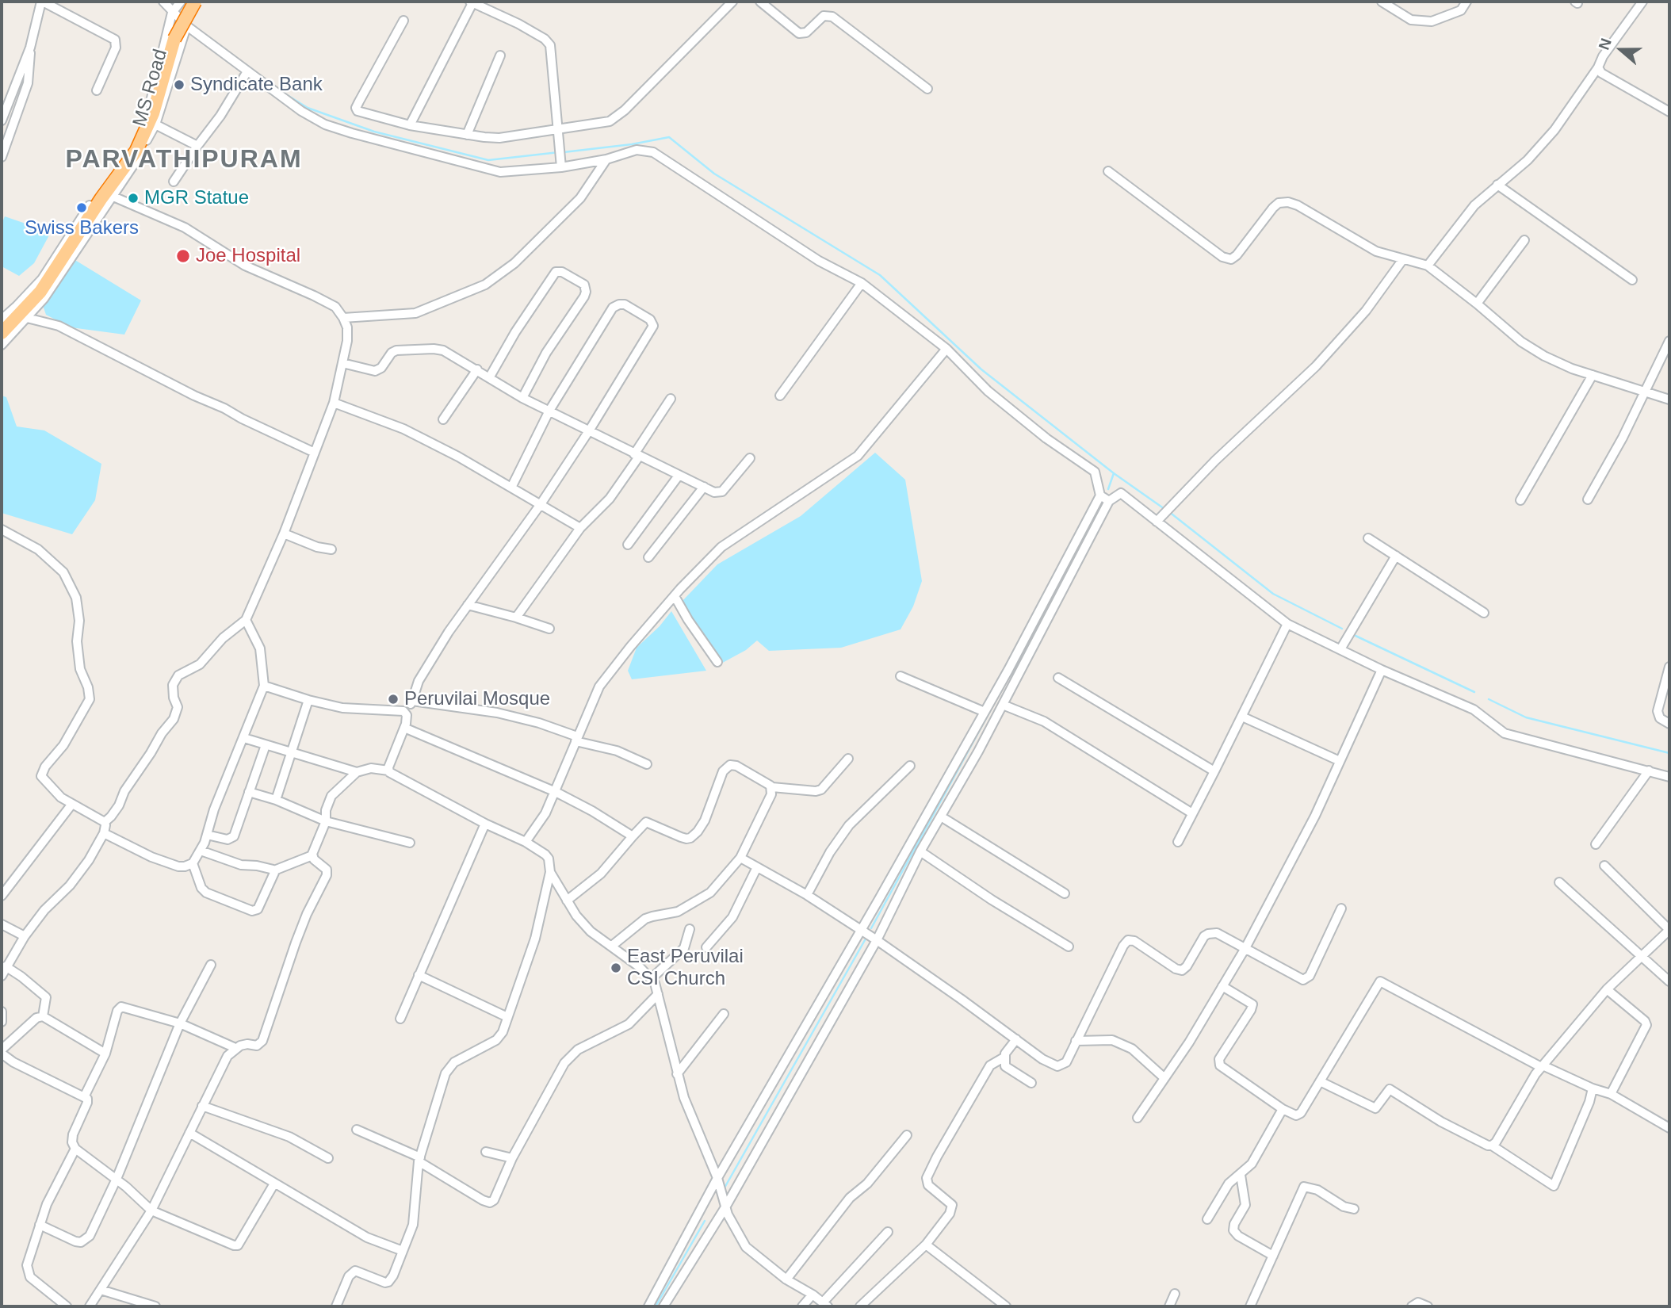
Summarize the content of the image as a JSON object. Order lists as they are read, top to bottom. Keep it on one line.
{"streets":{"street":["MS Road"]},"districts":["PARVATHIPURAM"],"places":["Syndicate Bank","MGR Statue","Swiss Bakers","Joe Hospital","Peruvilai Mosque","East Peruvilai CSI Church"],"north":"left"}
